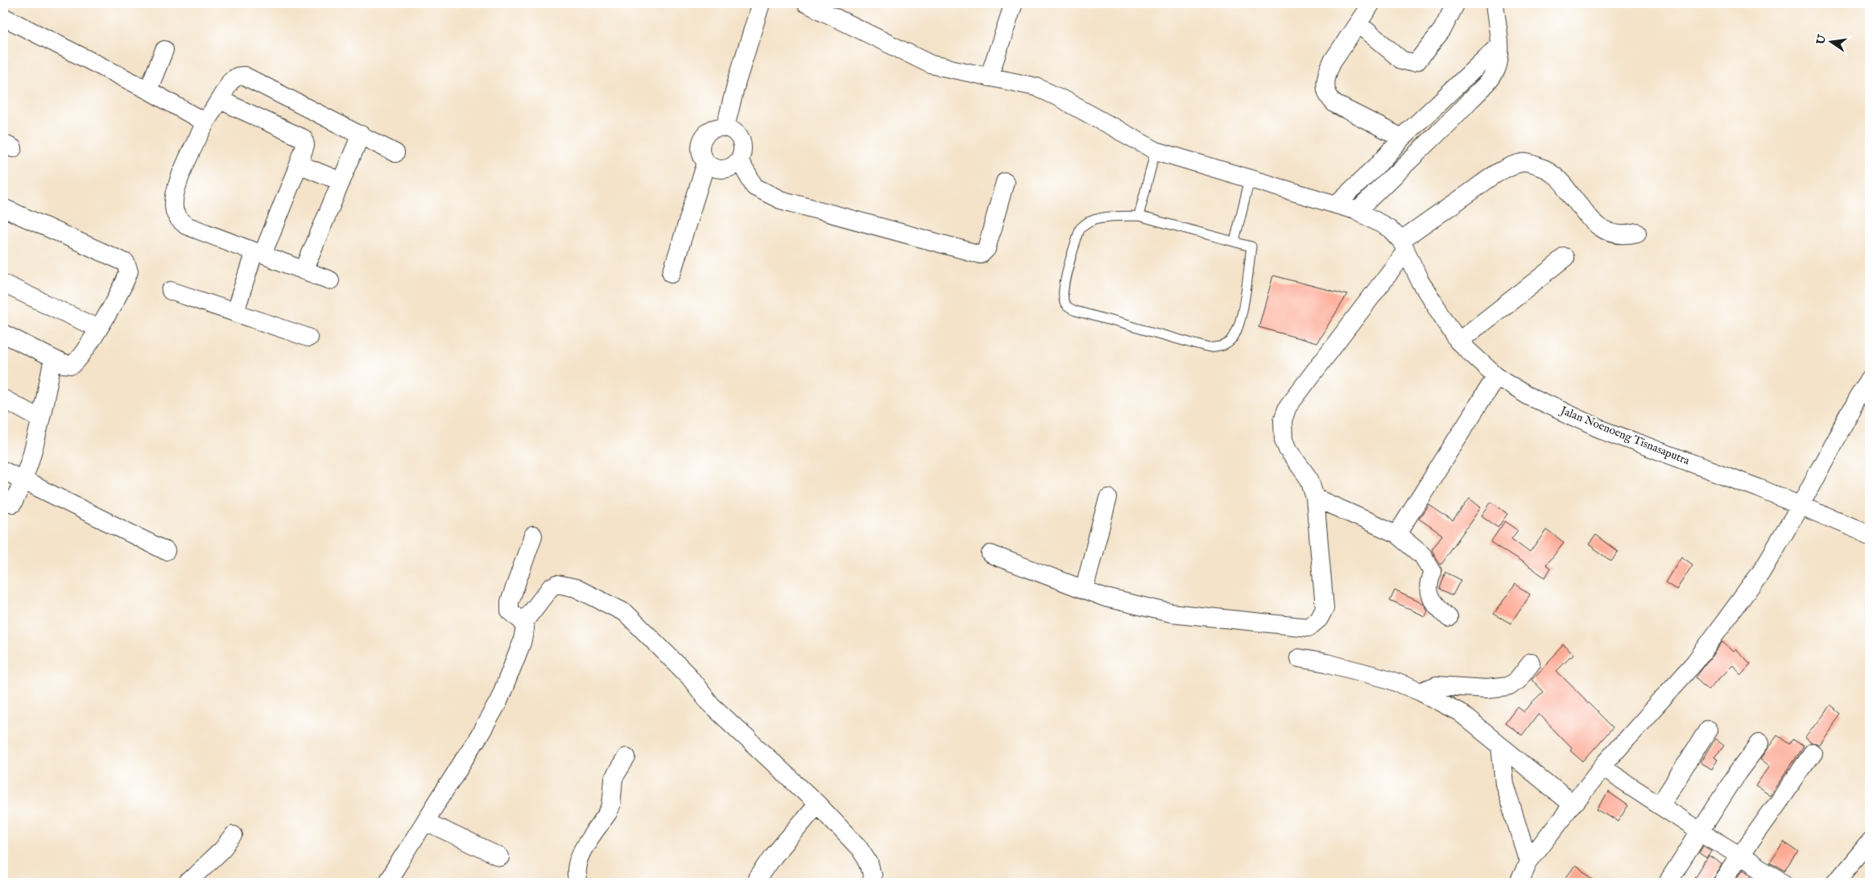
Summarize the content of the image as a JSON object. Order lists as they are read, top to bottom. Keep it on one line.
{"streets":{"street":["Jalan Noenoeng Tisnasaputra"]},"north":"left"}
